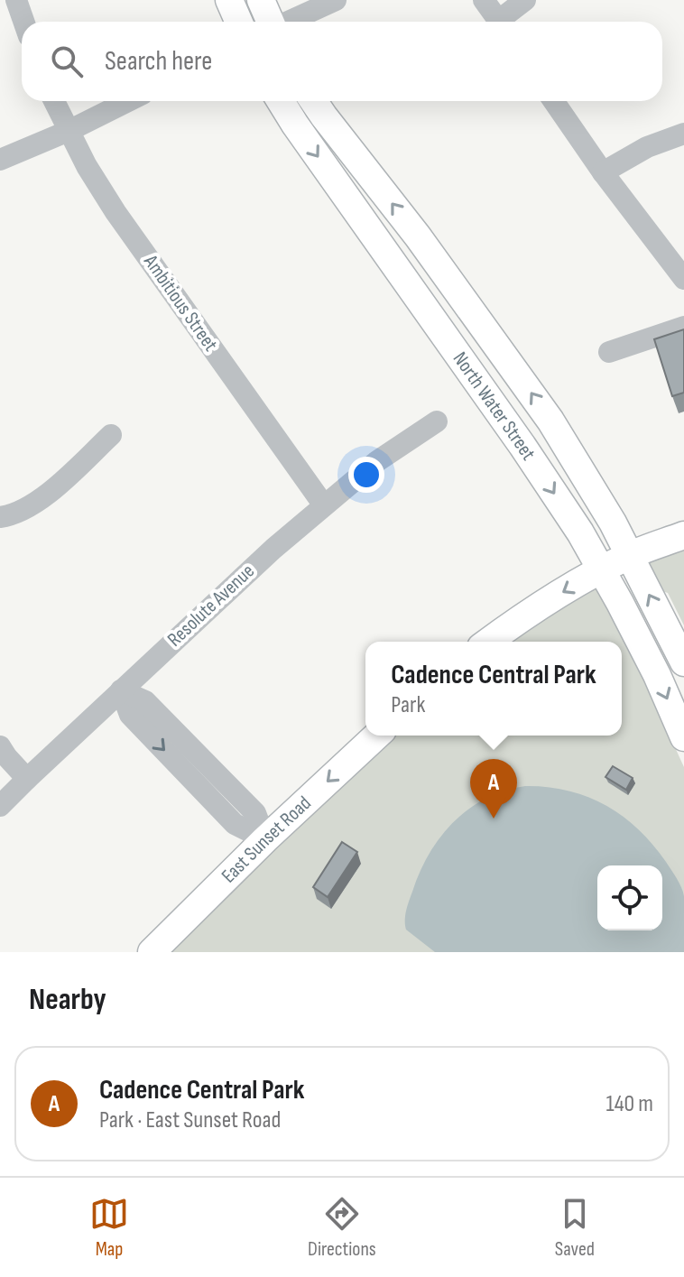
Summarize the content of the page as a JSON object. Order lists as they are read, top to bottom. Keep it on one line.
{"streets":{"main road":["North Water Street","East Sunset Road"],"street":["Ambitious Street","Resolute Avenue"]},"crossings":[["Ambitious Street","Resolute Avenue"]],"one_way":["East Sunset Road"],"page":{"search":"Search here","popup":["Cadence Central Park","Park"],"pins":"A","heading":"Nearby","list":[{"mark":"A","name":"Cadence Central Park","note":"Park · East Sunset Road","value":"140 m"}],"nav":["Map","Directions","Saved"]}}
